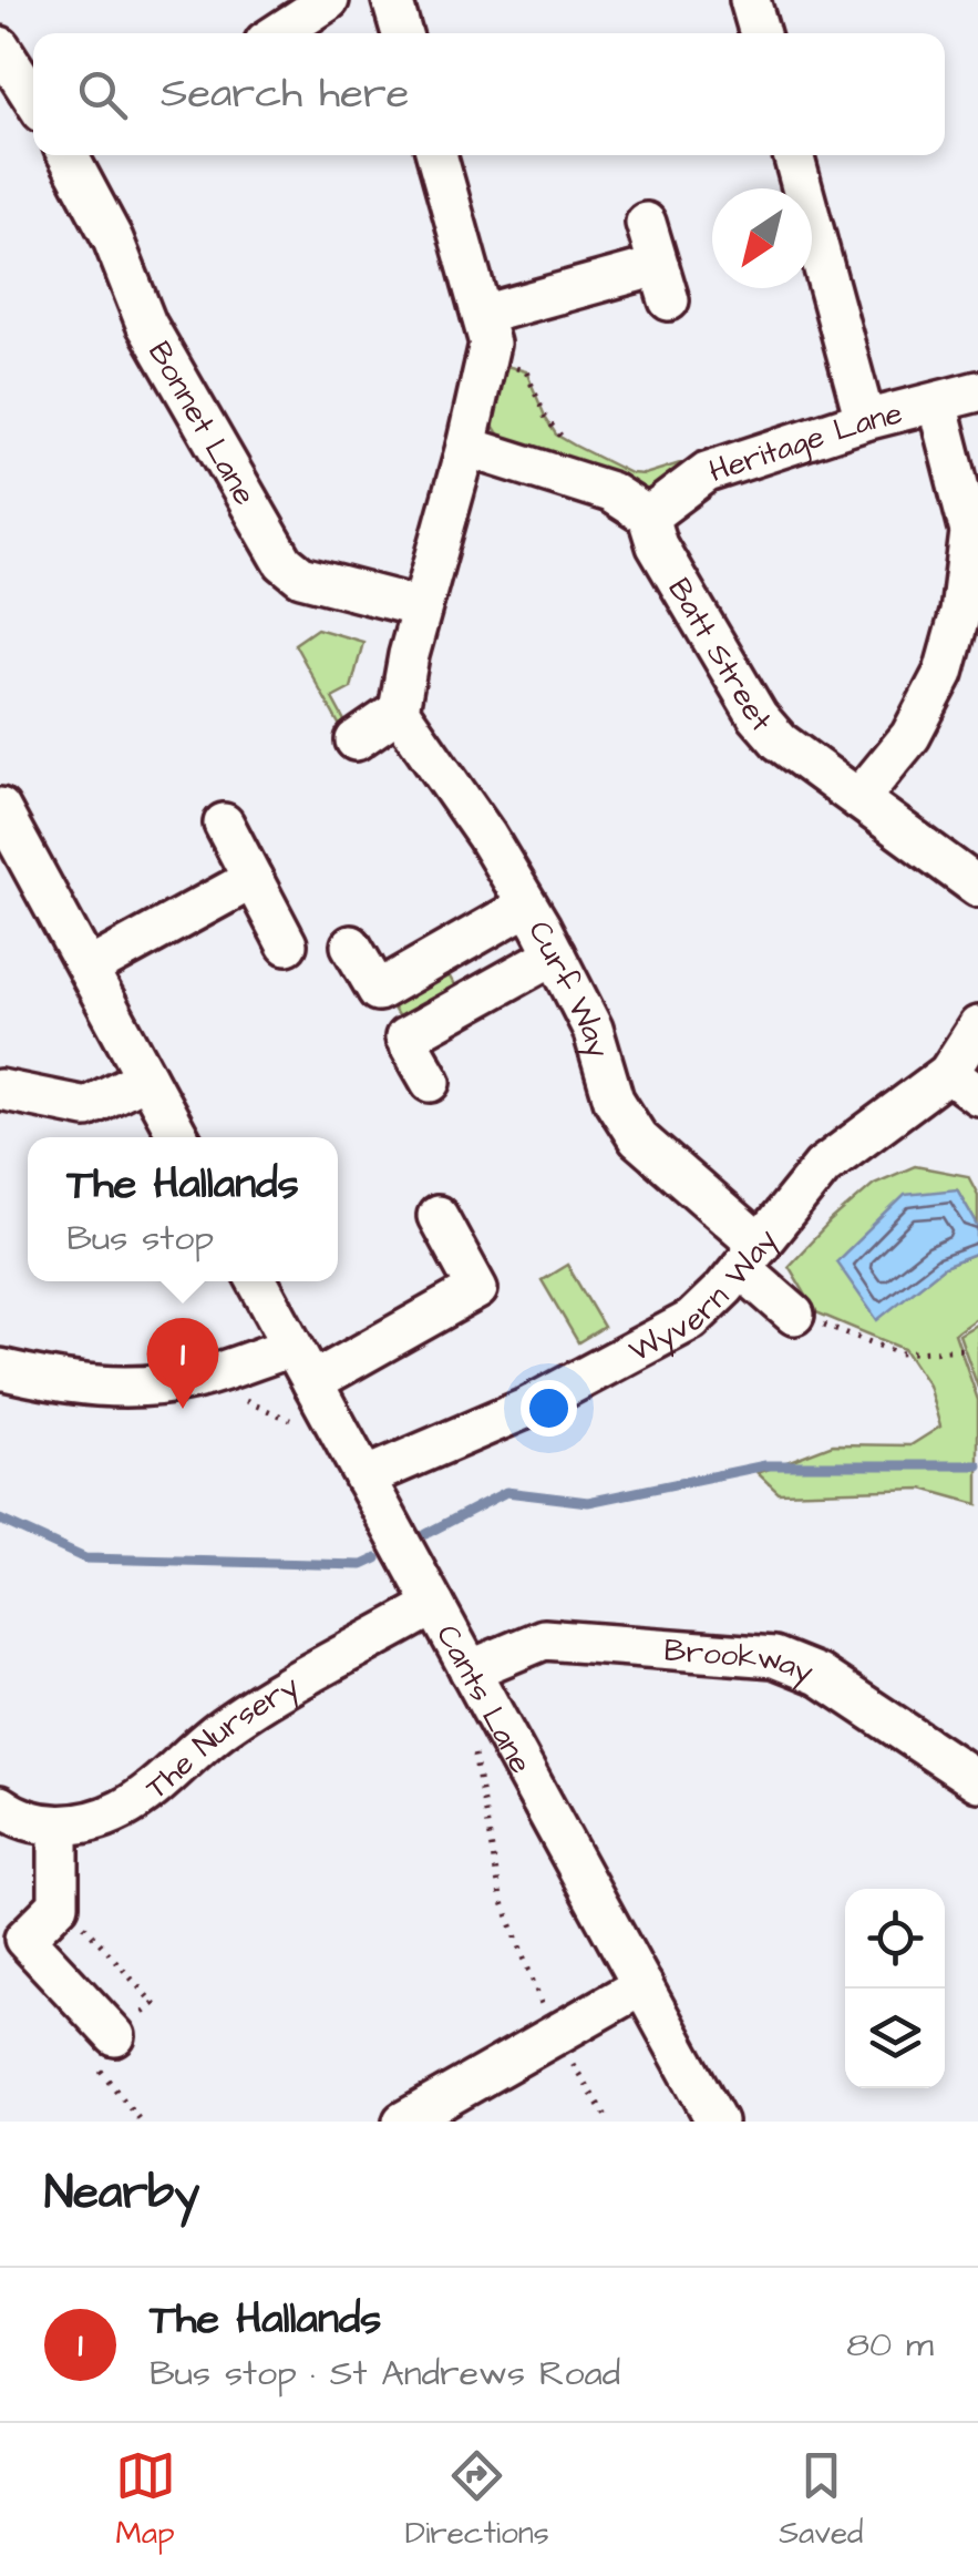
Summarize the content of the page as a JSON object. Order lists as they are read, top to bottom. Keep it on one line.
{"streets":{"street":["Bonnet Lane","Heritage Lane","Batt Street","Curf Way","Wyvern Way","Brookway","Cants Lane","The Nursery"]},"crossings":[["Heritage Lane","Batt Street"],["Curf Way","Wyvern Way"],["Wyvern Way","Cants Lane"],["Brookway","Cants Lane"],["Cants Lane","The Nursery"]],"north":"bottom left","page":{"search":"Search here","popup":["The Hallands","Bus stop"],"pins":"1","heading":"Nearby","list":[{"mark":"1","name":"The Hallands","note":"Bus stop · St Andrews Road","value":"80 m"}],"nav":["Map","Directions","Saved"]}}
